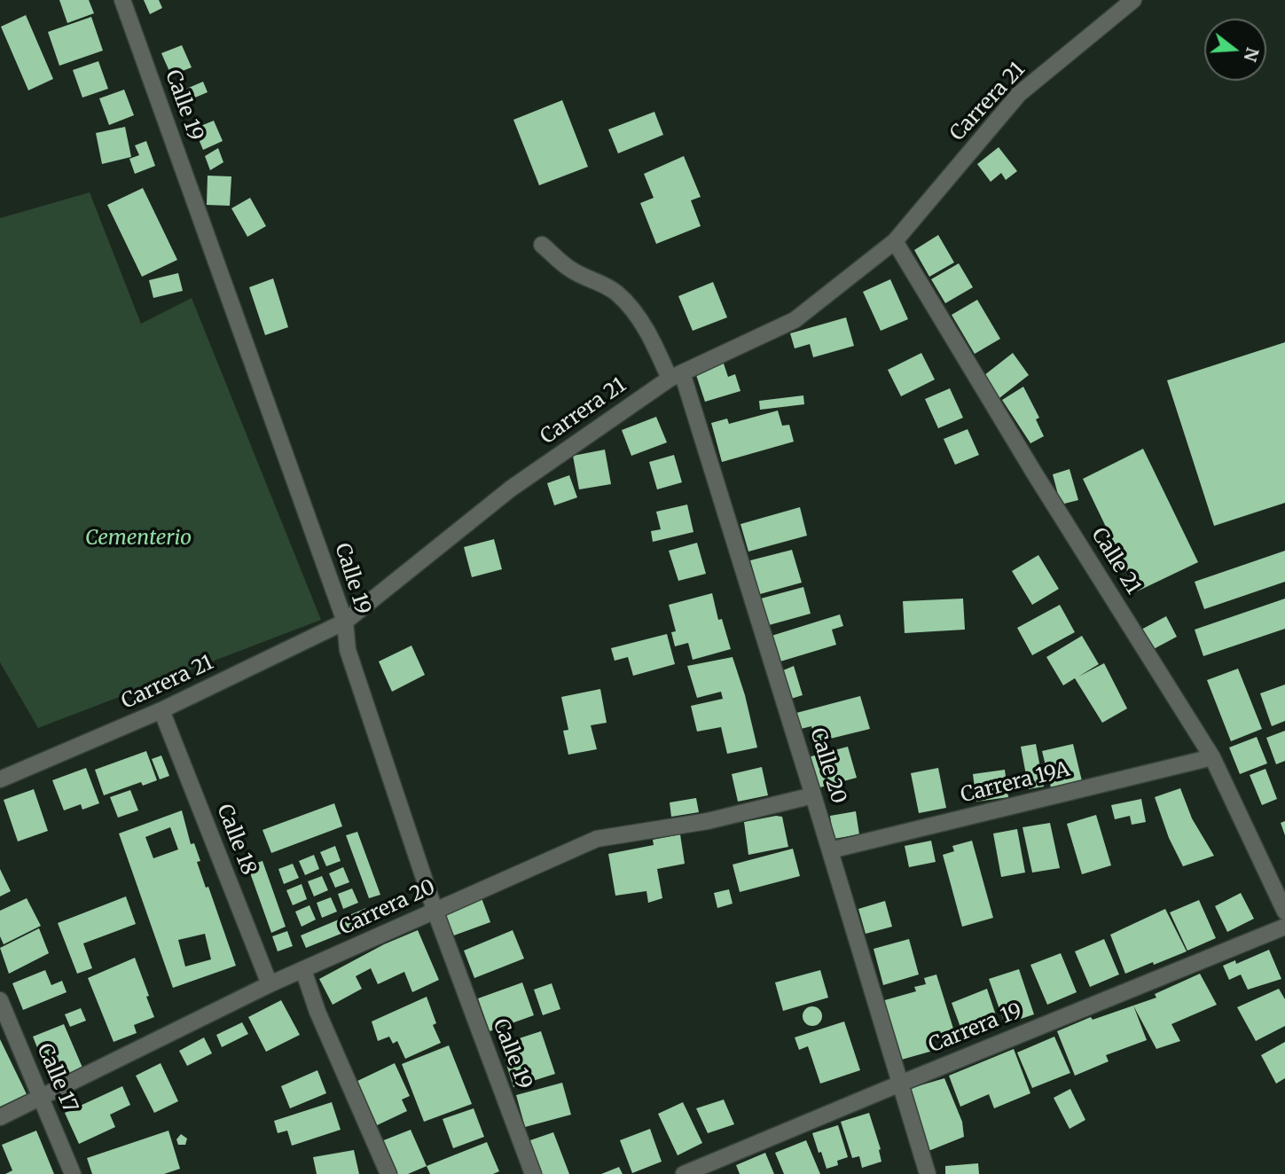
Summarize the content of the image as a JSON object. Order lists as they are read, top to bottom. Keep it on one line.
{"streets":{"street":["Carrera 21","Calle 19","Calle 21","Calle 20","Carrera 19A","Calle 18","Carrera 20","Carrera 19","Calle 17"]},"crossings":[["Carrera 21","Calle 19"],["Carrera 21","Calle 21"],["Carrera 21","Calle 20"],["Carrera 21","Calle 18"],["Calle 19","Carrera 20"],["Calle 21","Carrera 19A"],["Calle 20","Carrera 19A"],["Calle 20","Carrera 20"],["Calle 20","Carrera 19"],["Calle 18","Carrera 20"],["Carrera 20","Calle 17"]],"parks":["Cementerio"],"north":"right"}
